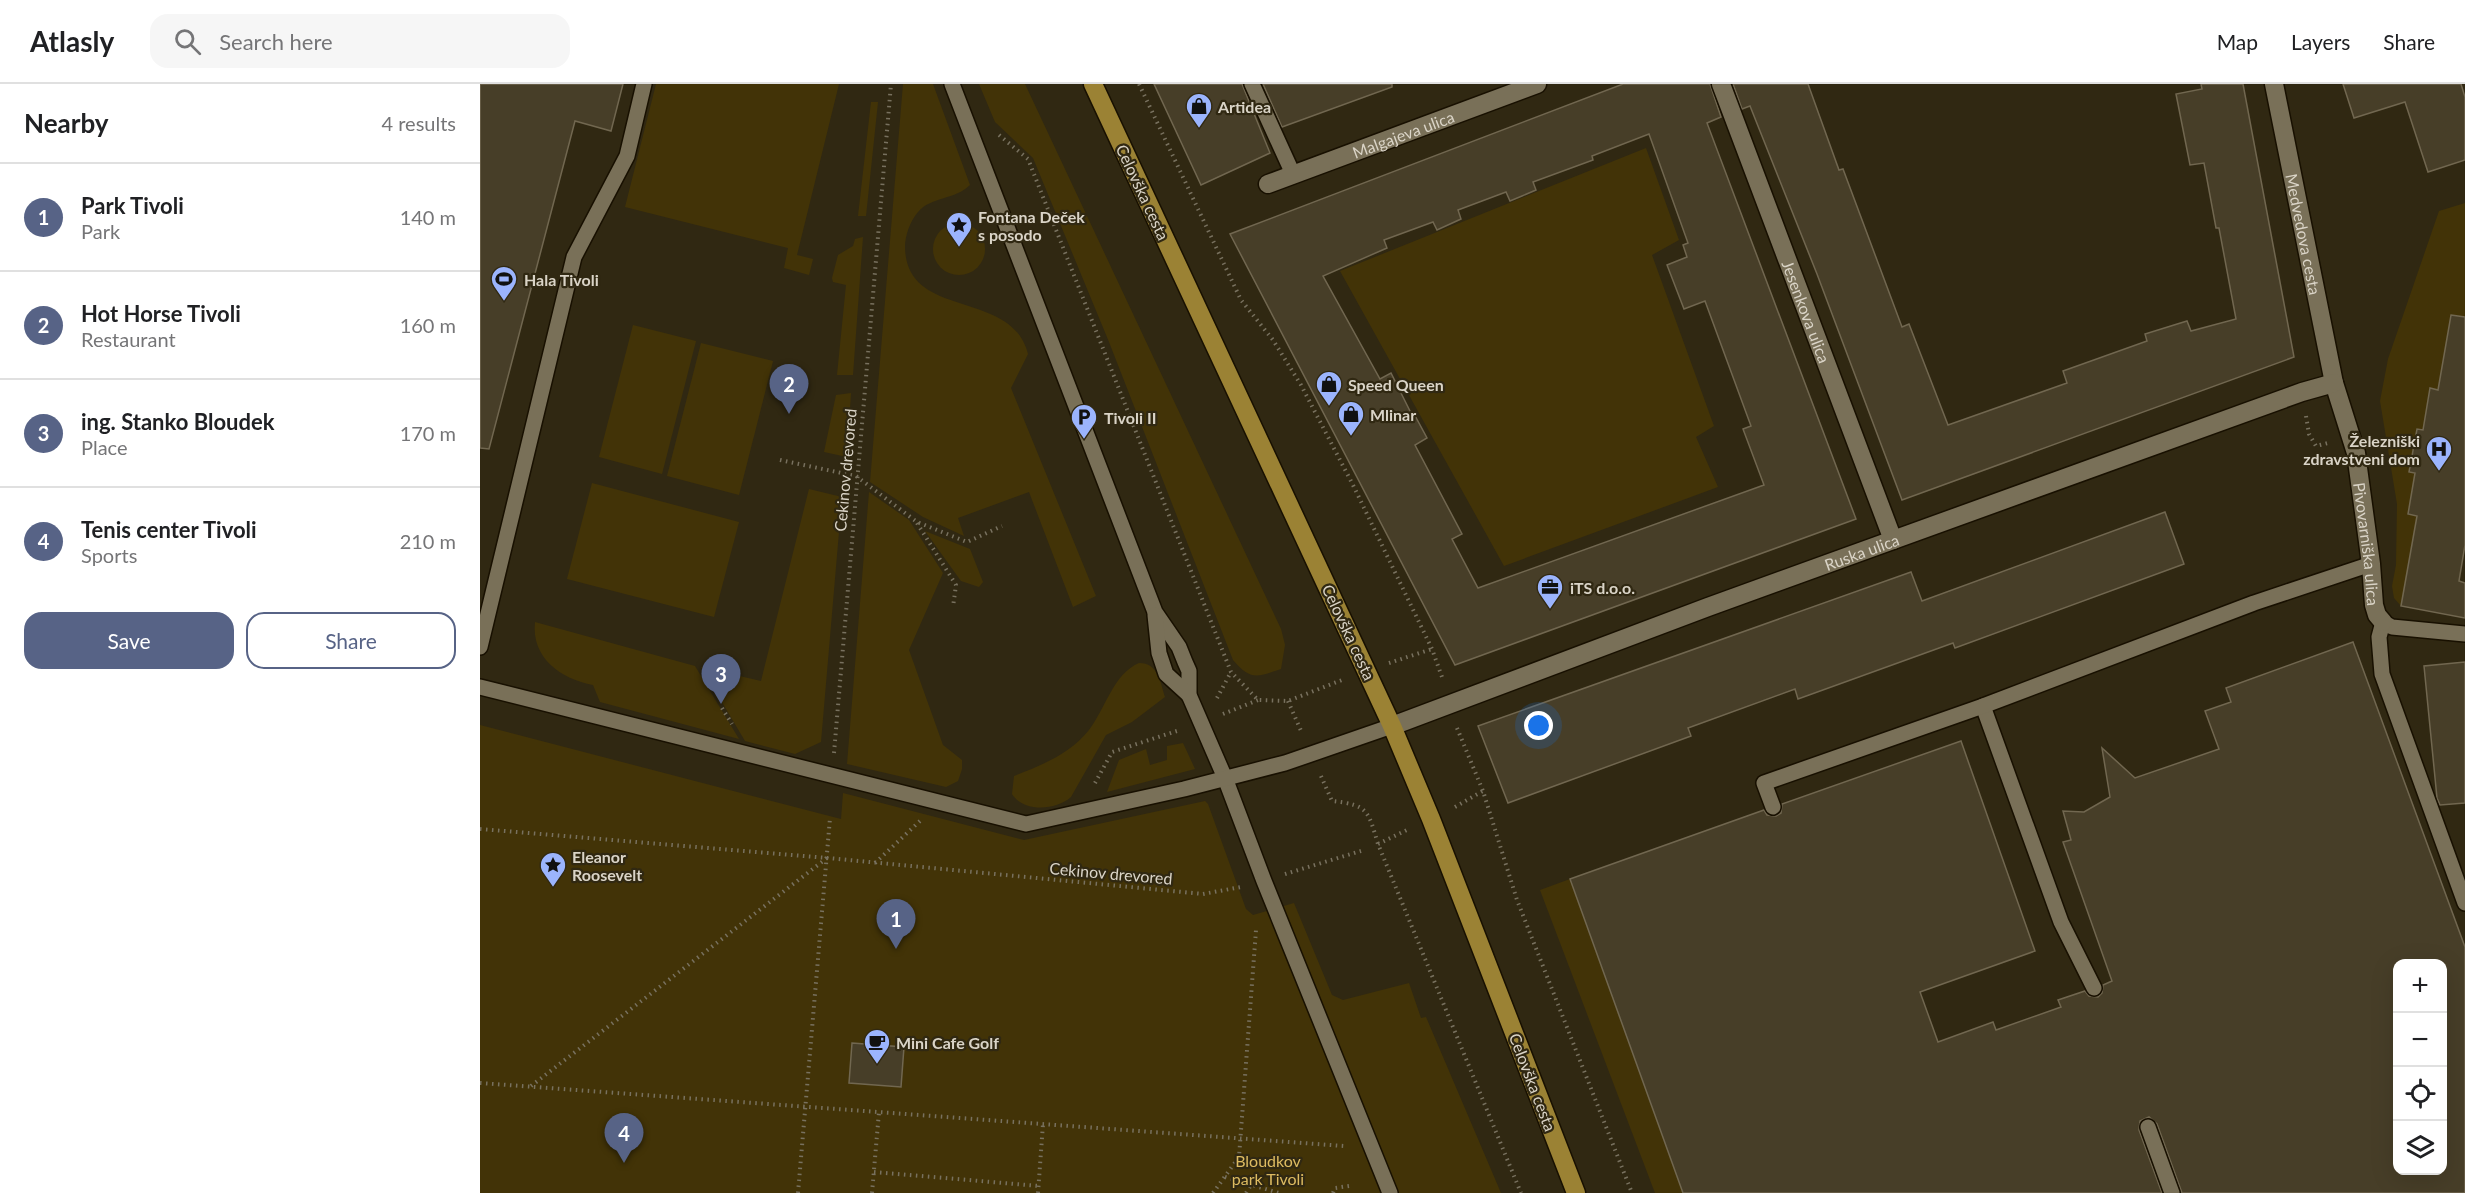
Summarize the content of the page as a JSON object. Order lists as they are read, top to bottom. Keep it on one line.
{"streets":{"main road":["Celovška cesta"],"street":["Malgajeva ulica","Medvedova cesta","Jesenkova ulica","Pivovarniška ulica","Ruska ulica"],"path":["Cekinov drevored"]},"crossings":[["Celovška cesta","Ruska ulica"],["Medvedova cesta","Pivovarniška ulica"],["Medvedova cesta","Ruska ulica"],["Jesenkova ulica","Ruska ulica"],["Pivovarniška ulica","Ruska ulica"]],"parks":["Bloudkov park Tivoli"],"places":{"shop":["Artidea","Speed Queen","Mlinar"],"place":["Fontana Deček s posodo","Eleanor Roosevelt"],"sports":["Hala Tivoli"],"parking":["Tivoli II"],"hospital":["Železniški zdravstveni dom"],"office":["iTS d.o.o."],"cafe":["Mini Cafe Golf"]},"page":{"header":"Atlasly","search":"Search here","nav":["Map","Layers","Share"],"heading":["Nearby","4 results"],"list":[{"mark":"1","name":"Park Tivoli","note":"Park","value":"140 m"},{"mark":"2","name":"Hot Horse Tivoli","note":"Restaurant","value":"160 m"},{"mark":"3","name":"ing. Stanko Bloudek","note":"Place","value":"170 m"},{"mark":"4","name":"Tenis center Tivoli","note":"Sports","value":"210 m"}],"pins":["2","3","1","4"],"buttons":["Save","Share"],"map_buttons":["+","−"]}}
